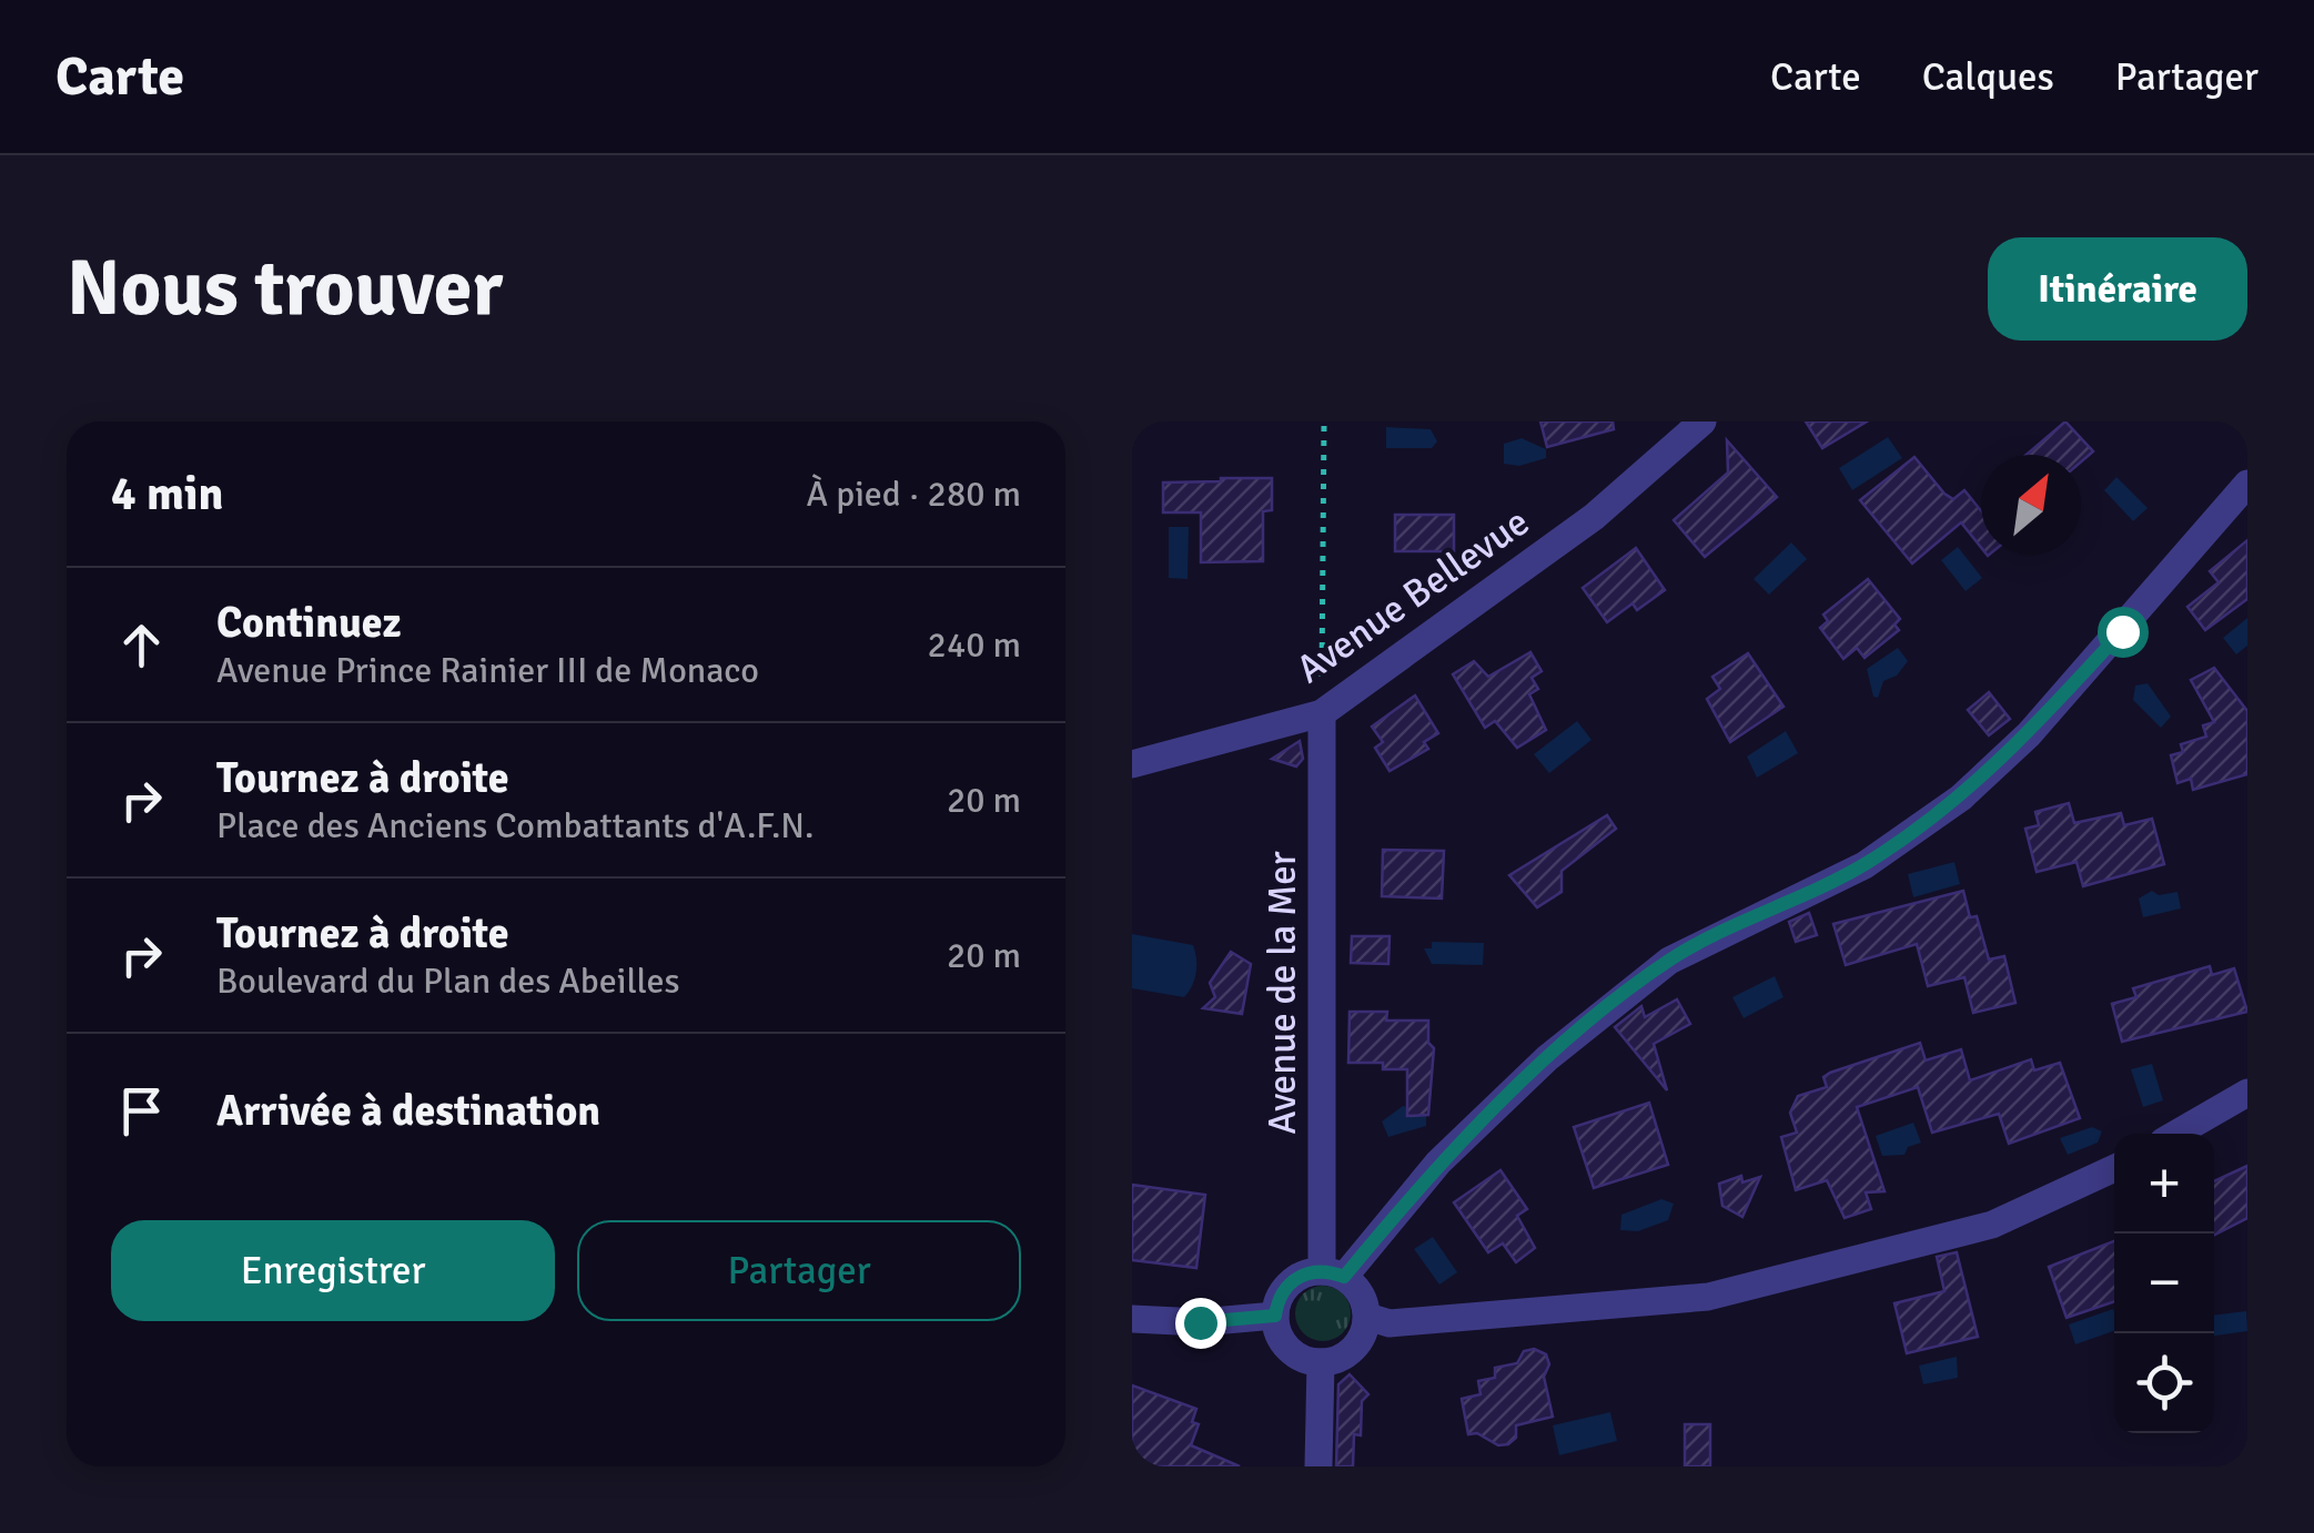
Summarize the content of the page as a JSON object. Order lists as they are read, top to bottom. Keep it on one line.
{"streets":{"street":["Avenue Bellevue","Avenue de la Mer"]},"crossings":[["Avenue Bellevue","Avenue de la Mer"]],"north":"top right","page":{"header":"Carte","nav":["Carte","Calques","Partager"],"buttons":["Itinéraire",["Enregistrer","Partager"]],"title":"Nous trouver","heading":["4 min","À pied · 280 m"],"list":[["Continuez","Avenue Prince Rainier III de Monaco","240 m"],["Tournez à droite","Place des Anciens Combattants d'A.F.N.","20 m"],["Tournez à droite","Boulevard du Plan des Abeilles","20 m"],"Arrivée à destination"],"map_buttons":["+","−"]}}
